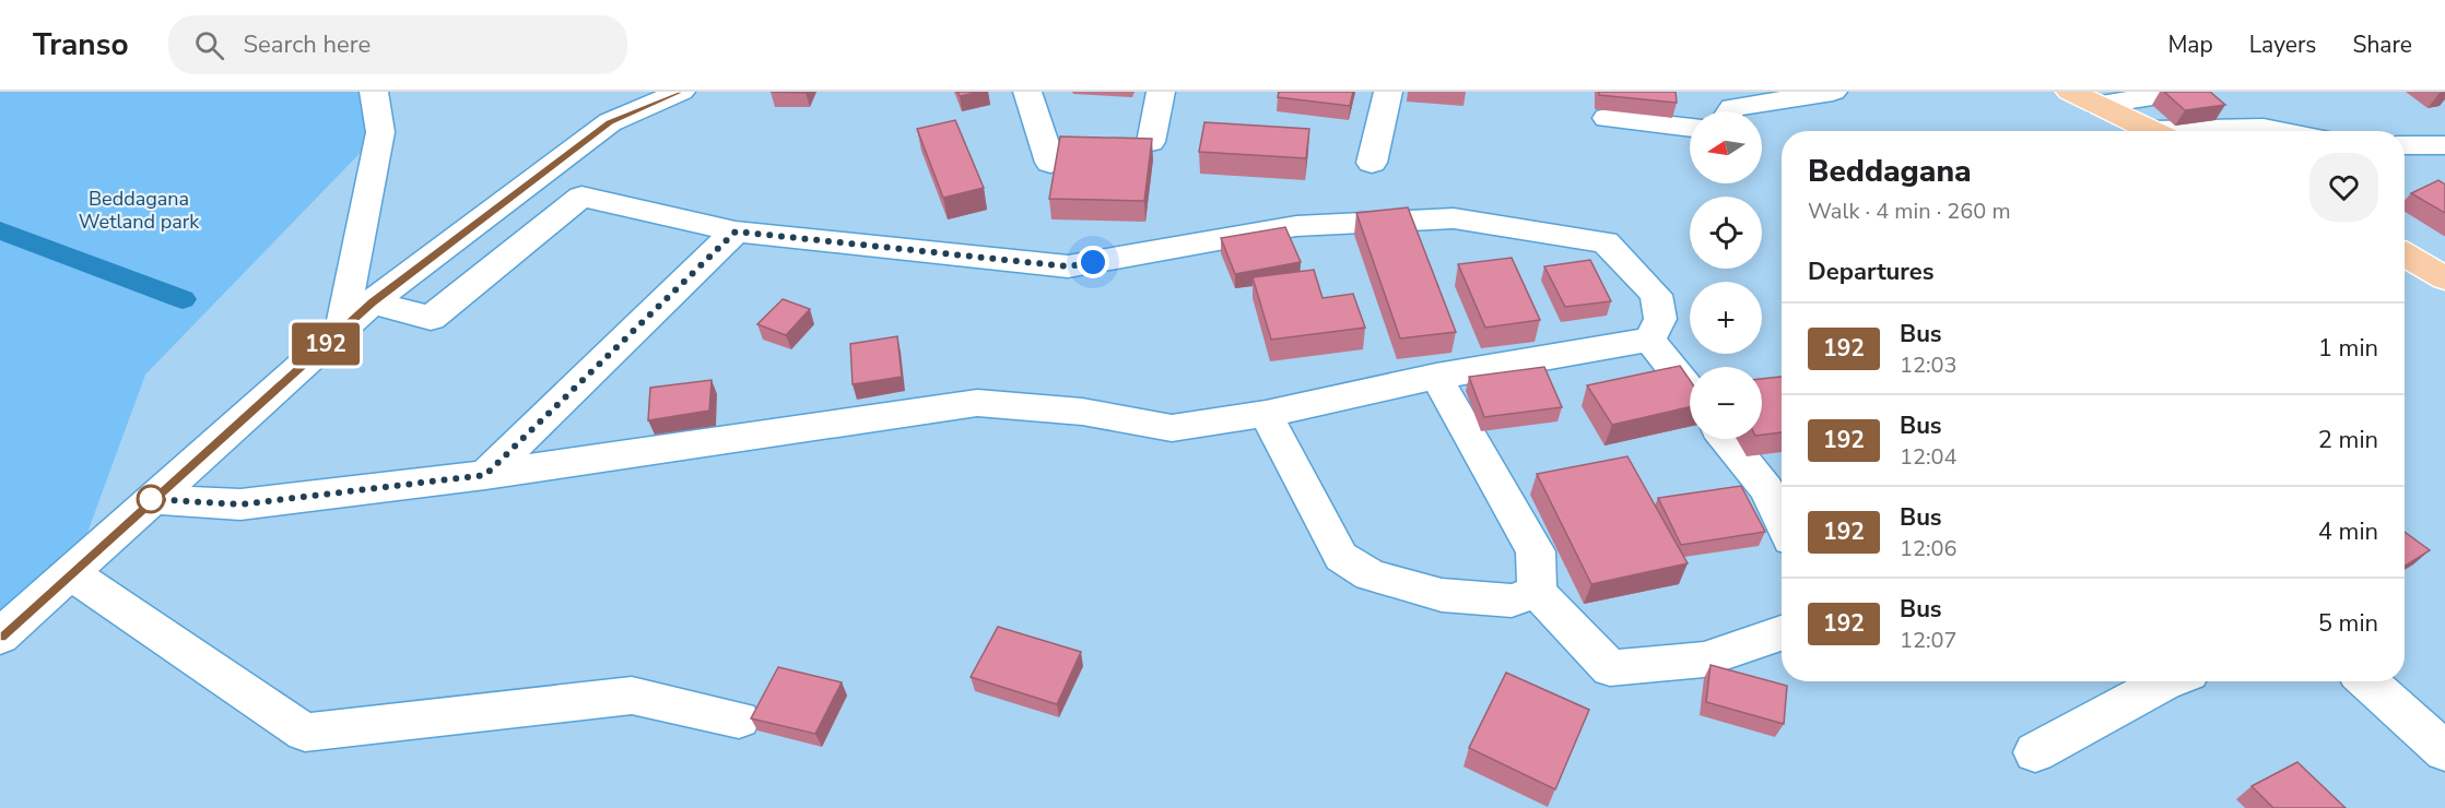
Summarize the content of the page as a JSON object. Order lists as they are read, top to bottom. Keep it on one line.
{"parks":["Beddagana Wetland park"],"lines":["bus line 192"],"north":"left","page":{"header":"Transo","search":"Search here","nav":["Map","Layers","Share"],"on_map":"192","map_buttons":["+","−"],"heading":[["Beddagana","Walk · 4 min · 260 m"],"Departures"],"list":[{"mark":"192","name":"Bus","note":"12:03","value":"1 min"},{"mark":"192","name":"Bus","note":"12:04","value":"2 min"},{"mark":"192","name":"Bus","note":"12:06","value":"4 min"},{"mark":"192","name":"Bus","note":"12:07","value":"5 min"}]}}
